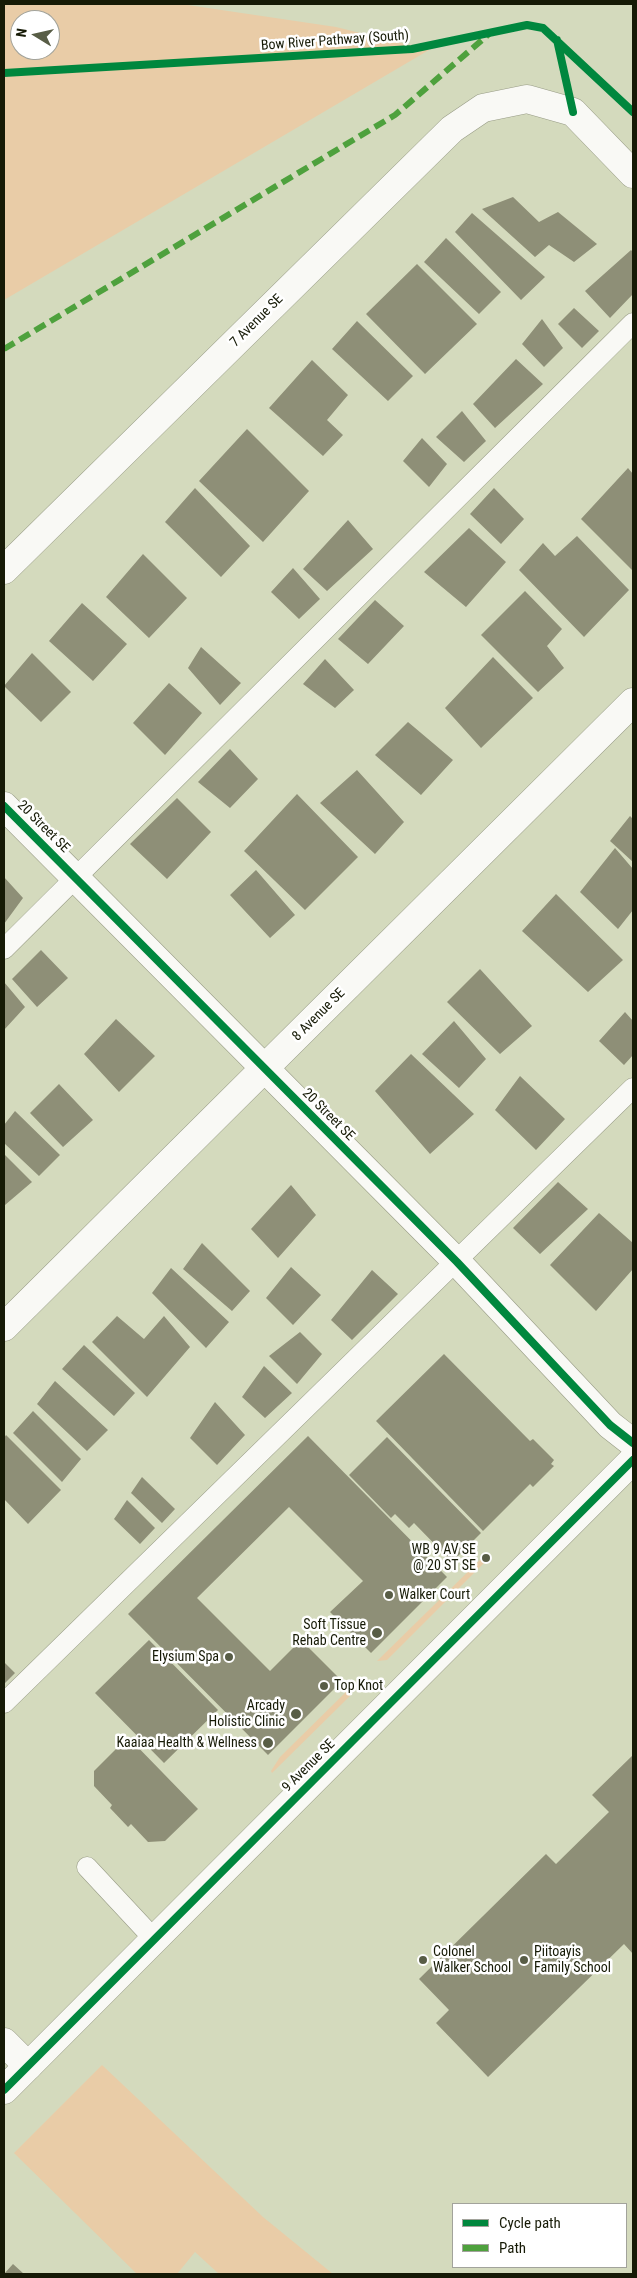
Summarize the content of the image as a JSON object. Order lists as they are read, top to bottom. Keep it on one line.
{"streets":{"street":["7 Avenue SE","20 Street SE","8 Avenue SE","9 Avenue SE"],"cycle path":["Bow River Pathway (South)"]},"crossings":[["20 Street SE","8 Avenue SE"]],"places":["WB 9 AV SE @ 20 ST SE","Walker Court","Soft Tissue Rehab Centre","Elysium Spa","Top Knot","Arcady Holistic Clinic","Kaaiaa Health & Wellness","Colonel Walker School","Piitoayis Family School"],"legend":["Cycle path","Path"],"north":"left"}
